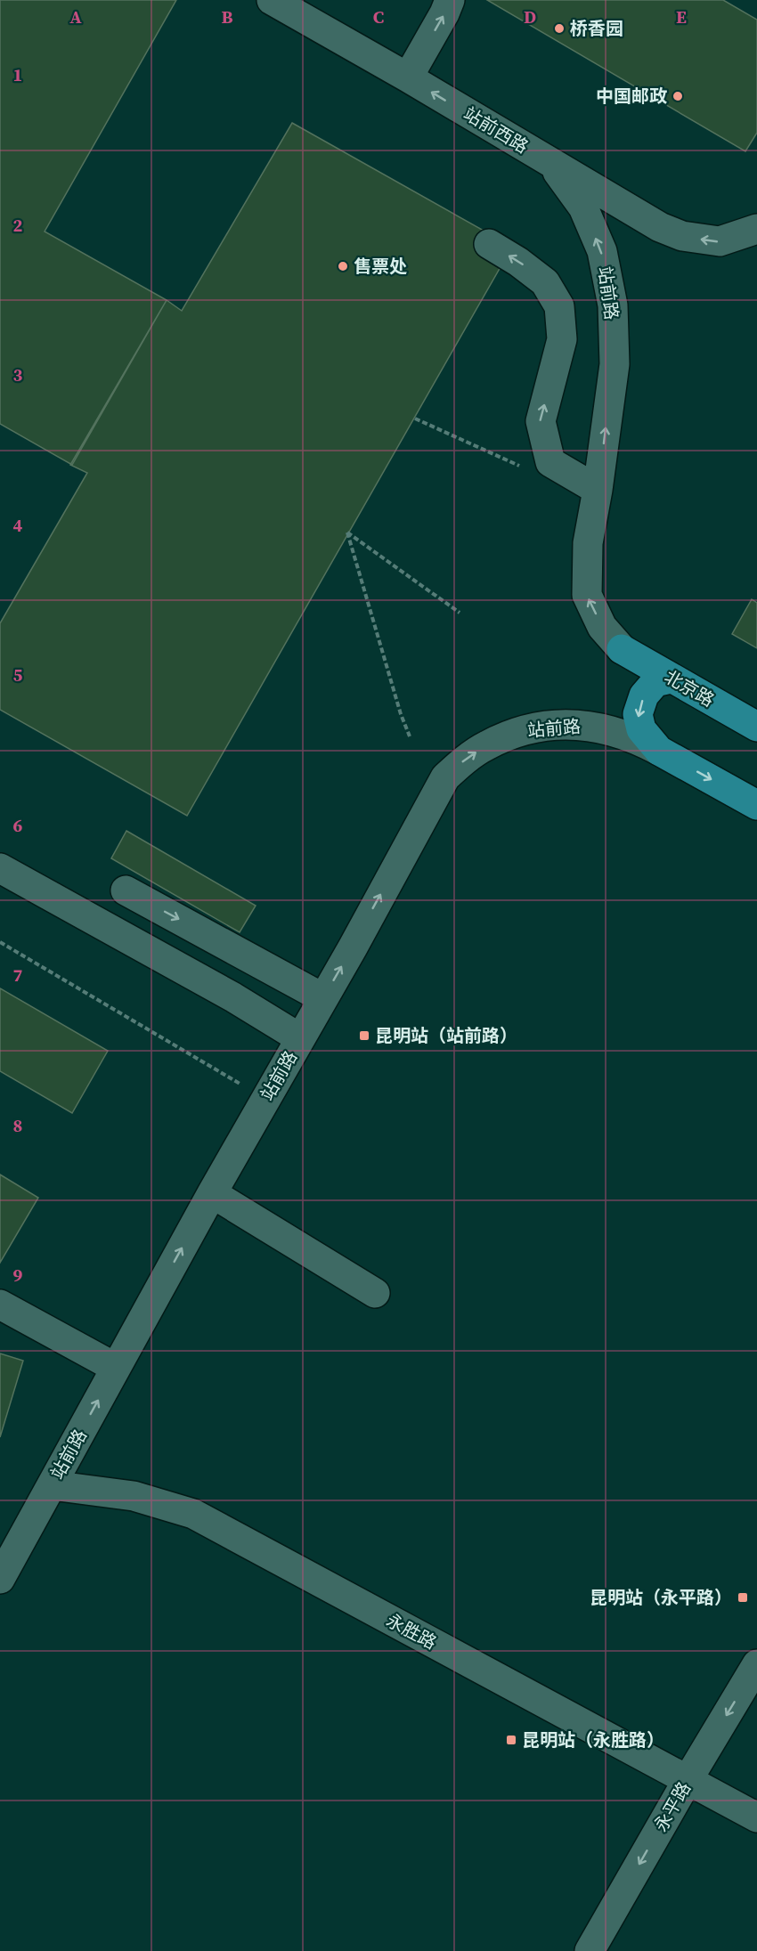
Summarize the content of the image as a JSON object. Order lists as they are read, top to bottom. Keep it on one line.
{"streets":{"main road":["北京路"],"street":["站前西路","站前路","永胜路","永平路"]},"crossings":[["站前西路","站前路"],["站前路","北京路"],["站前路","永胜路"],["永胜路","永平路"]],"one_way":["站前西路","站前路","永平路"],"places":{"other":["桥香园","中国邮政","售票处"],"transit":["昆明站（站前路）","昆明站（永平路）","昆明站（永胜路）"]},"grid":{"columns":["A","B","C","D","E"],"rows":["1","2","3","4","5","6","7","8","9"]}}
